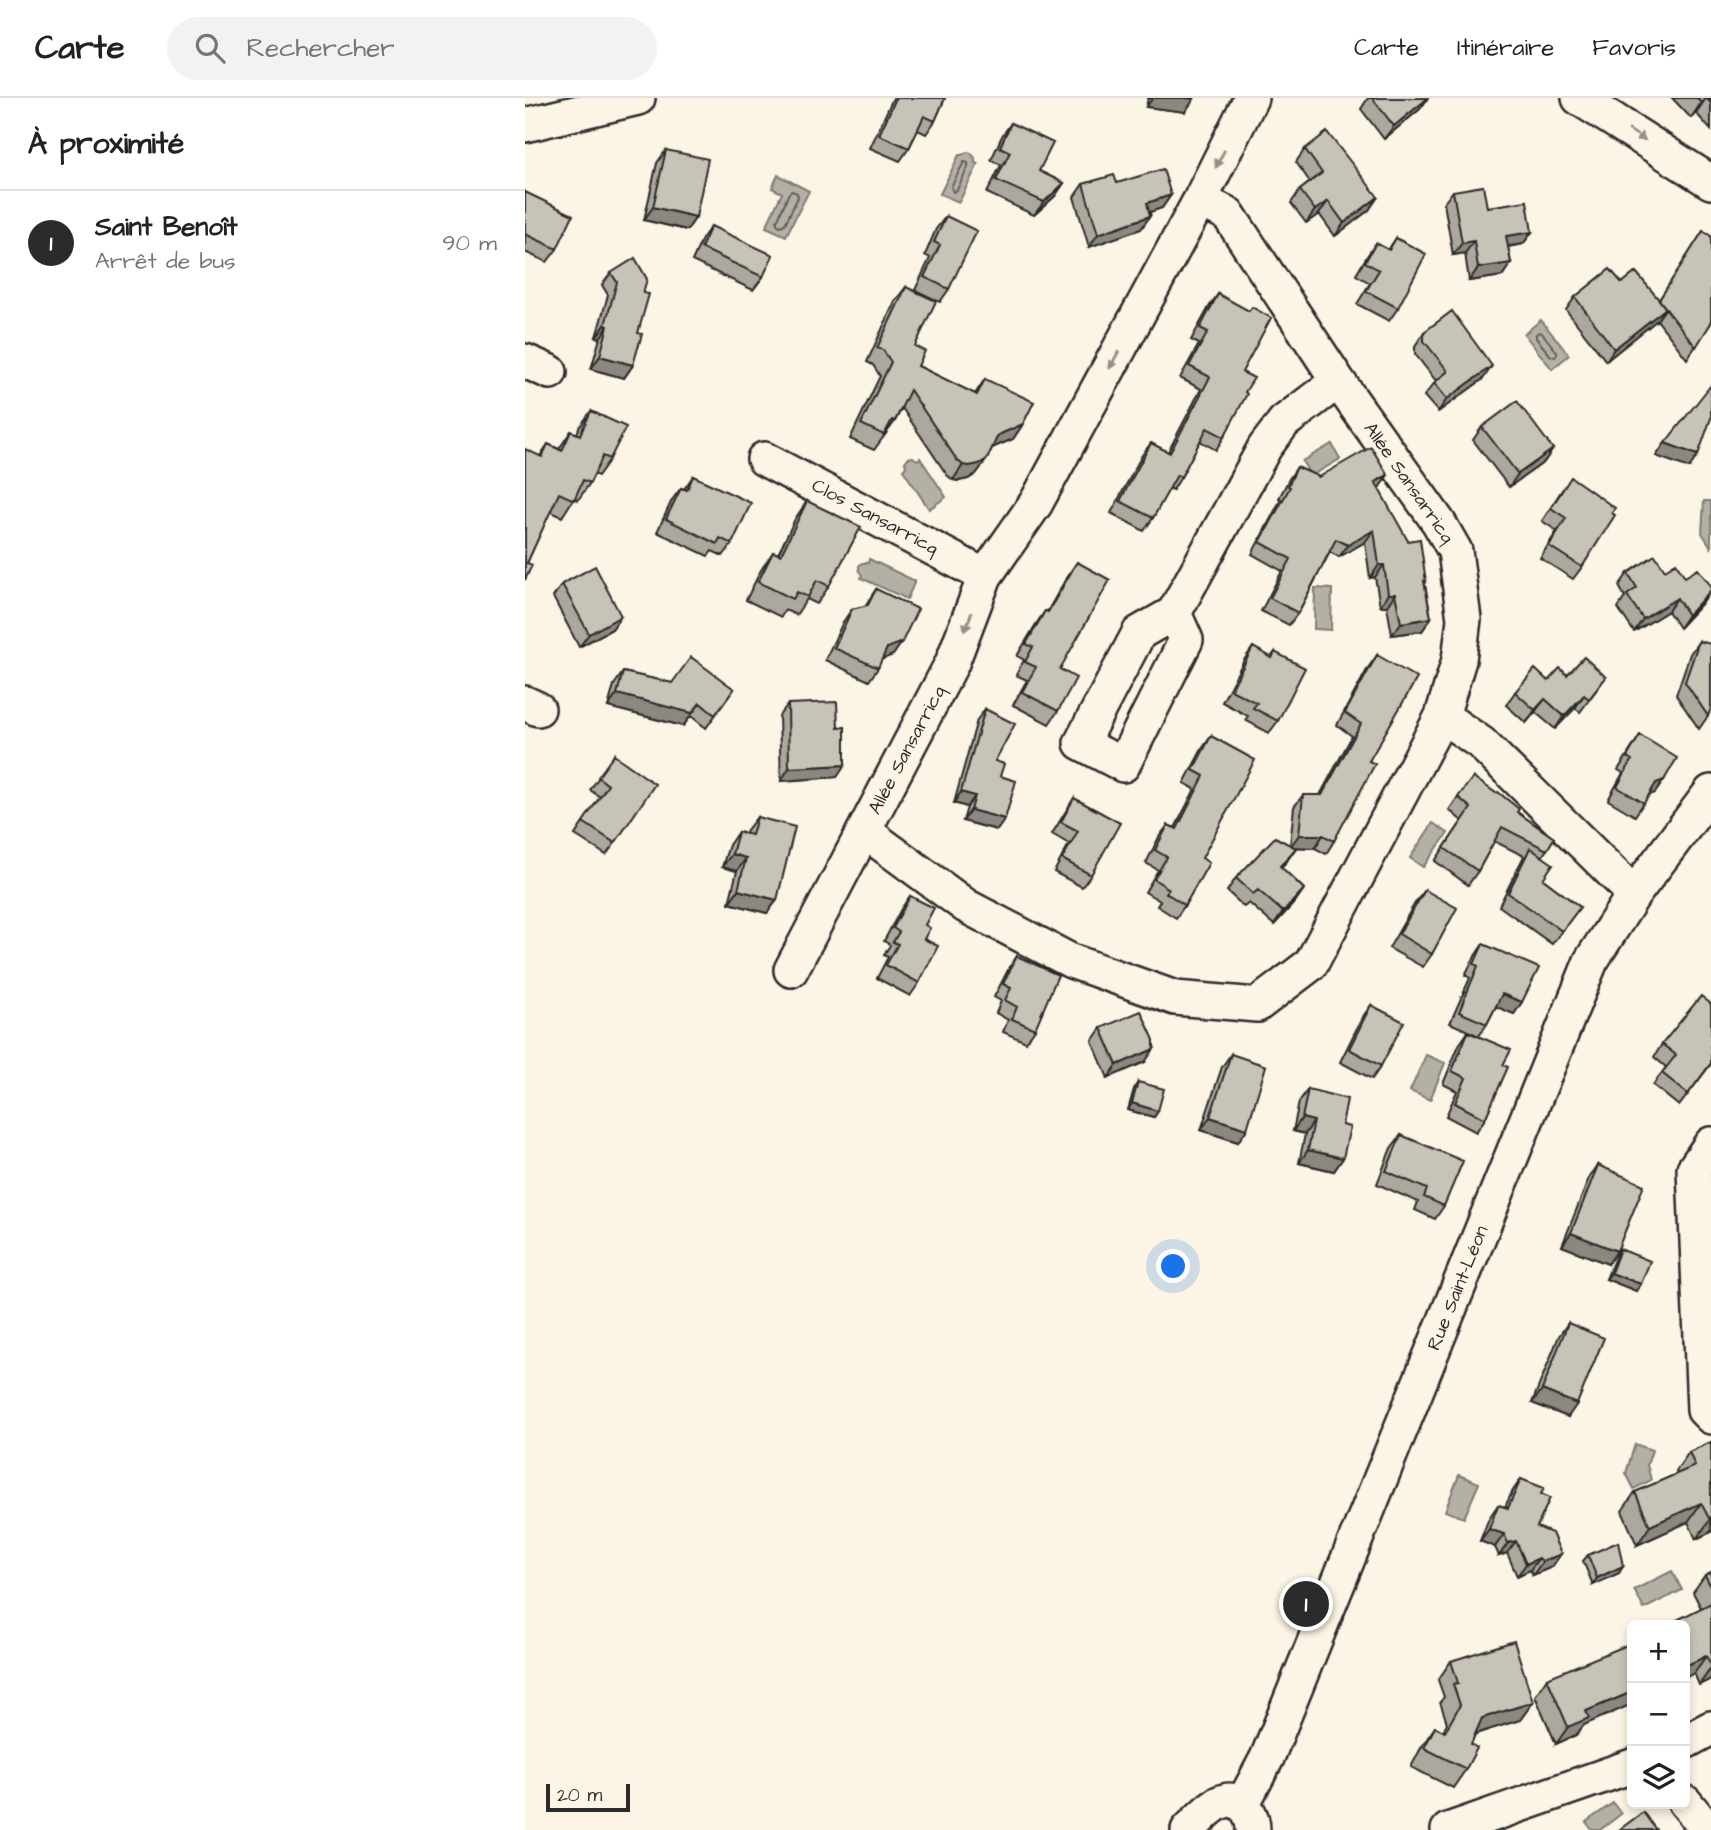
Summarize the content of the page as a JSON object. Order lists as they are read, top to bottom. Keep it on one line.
{"streets":{"street":["Allée Sansarricq","Clos Sansarricq","Rue Saint-Léon"]},"crossings":[["Allée Sansarricq","Clos Sansarricq"]],"scale_bar":"20 m","page":{"header":"Carte","search":"Rechercher","nav":["Carte","Itinéraire","Favoris"],"heading":"À proximité","list":[{"mark":"1","name":"Saint Benoît","note":"Arrêt de bus","value":"90 m"}],"pins":"1","map_buttons":["+","−"],"scale":"20 m"}}
